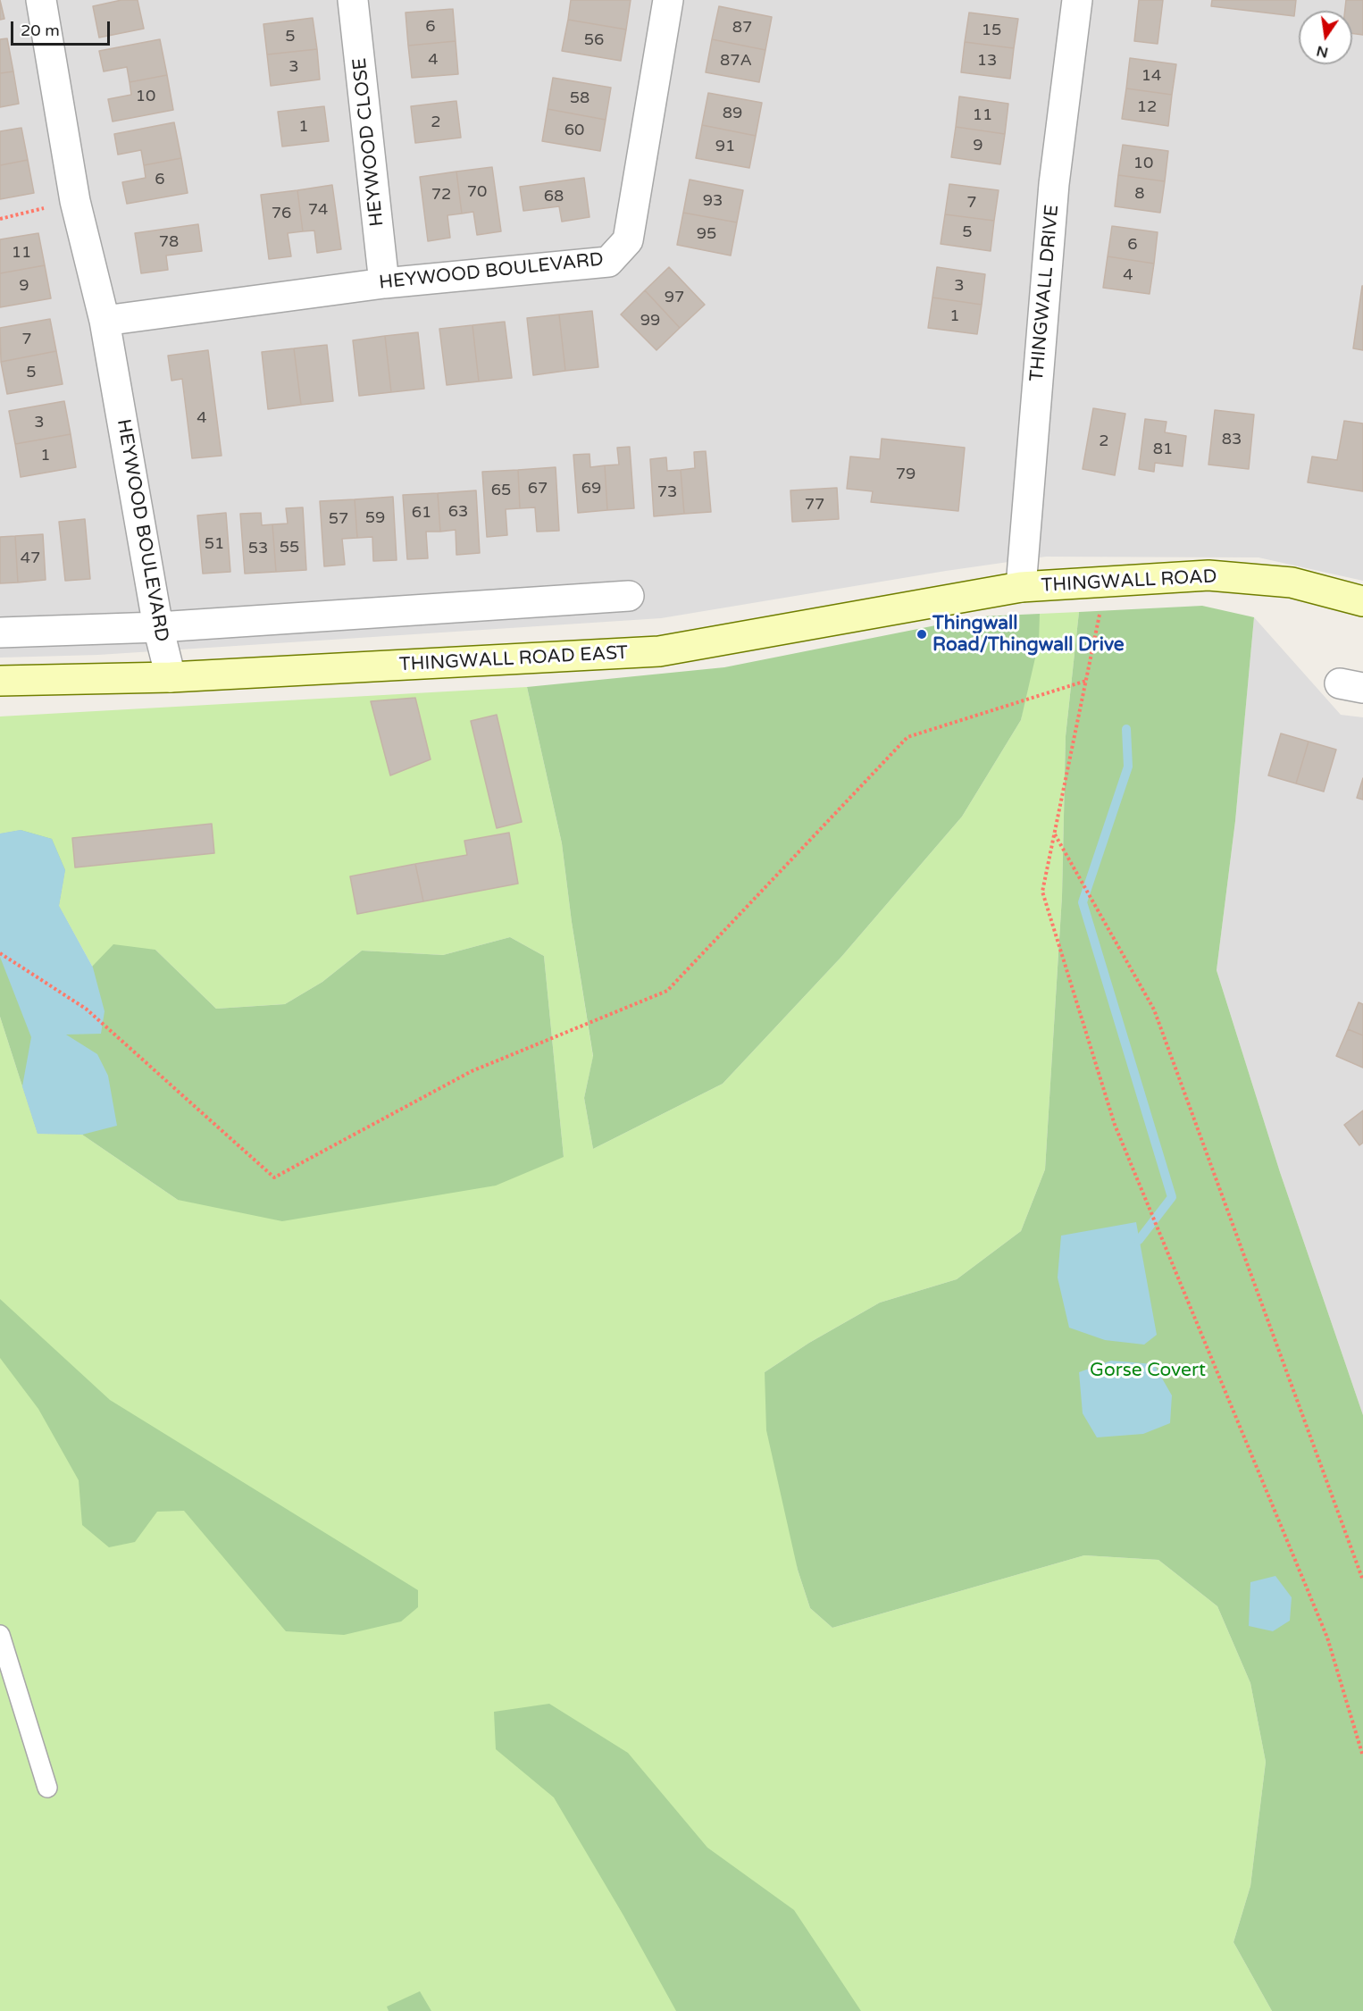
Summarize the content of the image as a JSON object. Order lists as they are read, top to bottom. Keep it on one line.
{"streets":{"street":["HEYWOOD CLOSE","HEYWOOD BOULEVARD","THINGWALL DRIVE","THINGWALL ROAD","THINGWALL ROAD EAST"]},"crossings":[["HEYWOOD CLOSE","HEYWOOD BOULEVARD"],["HEYWOOD BOULEVARD","THINGWALL ROAD EAST"],["THINGWALL DRIVE","THINGWALL ROAD"],["THINGWALL DRIVE","THINGWALL ROAD EAST"],["THINGWALL ROAD","THINGWALL ROAD EAST"]],"parks":["Gorse Covert"],"places":["Thingwall Road/Thingwall Drive"],"house_numbers":["6","87","15","5","56","4","87A","13","3","14","10","58","12","89","11","2","1","60","9","91","10","6","70","8","72","68","93","7","74","76","5","95","78","6","11","4","9","3","97","1","99","7","5","4","3","83","2","81","1","79","67","69","65","73","77","63","61","59","57","51","55","53","47"],"scale_bar":"20 m","north":"bottom"}
